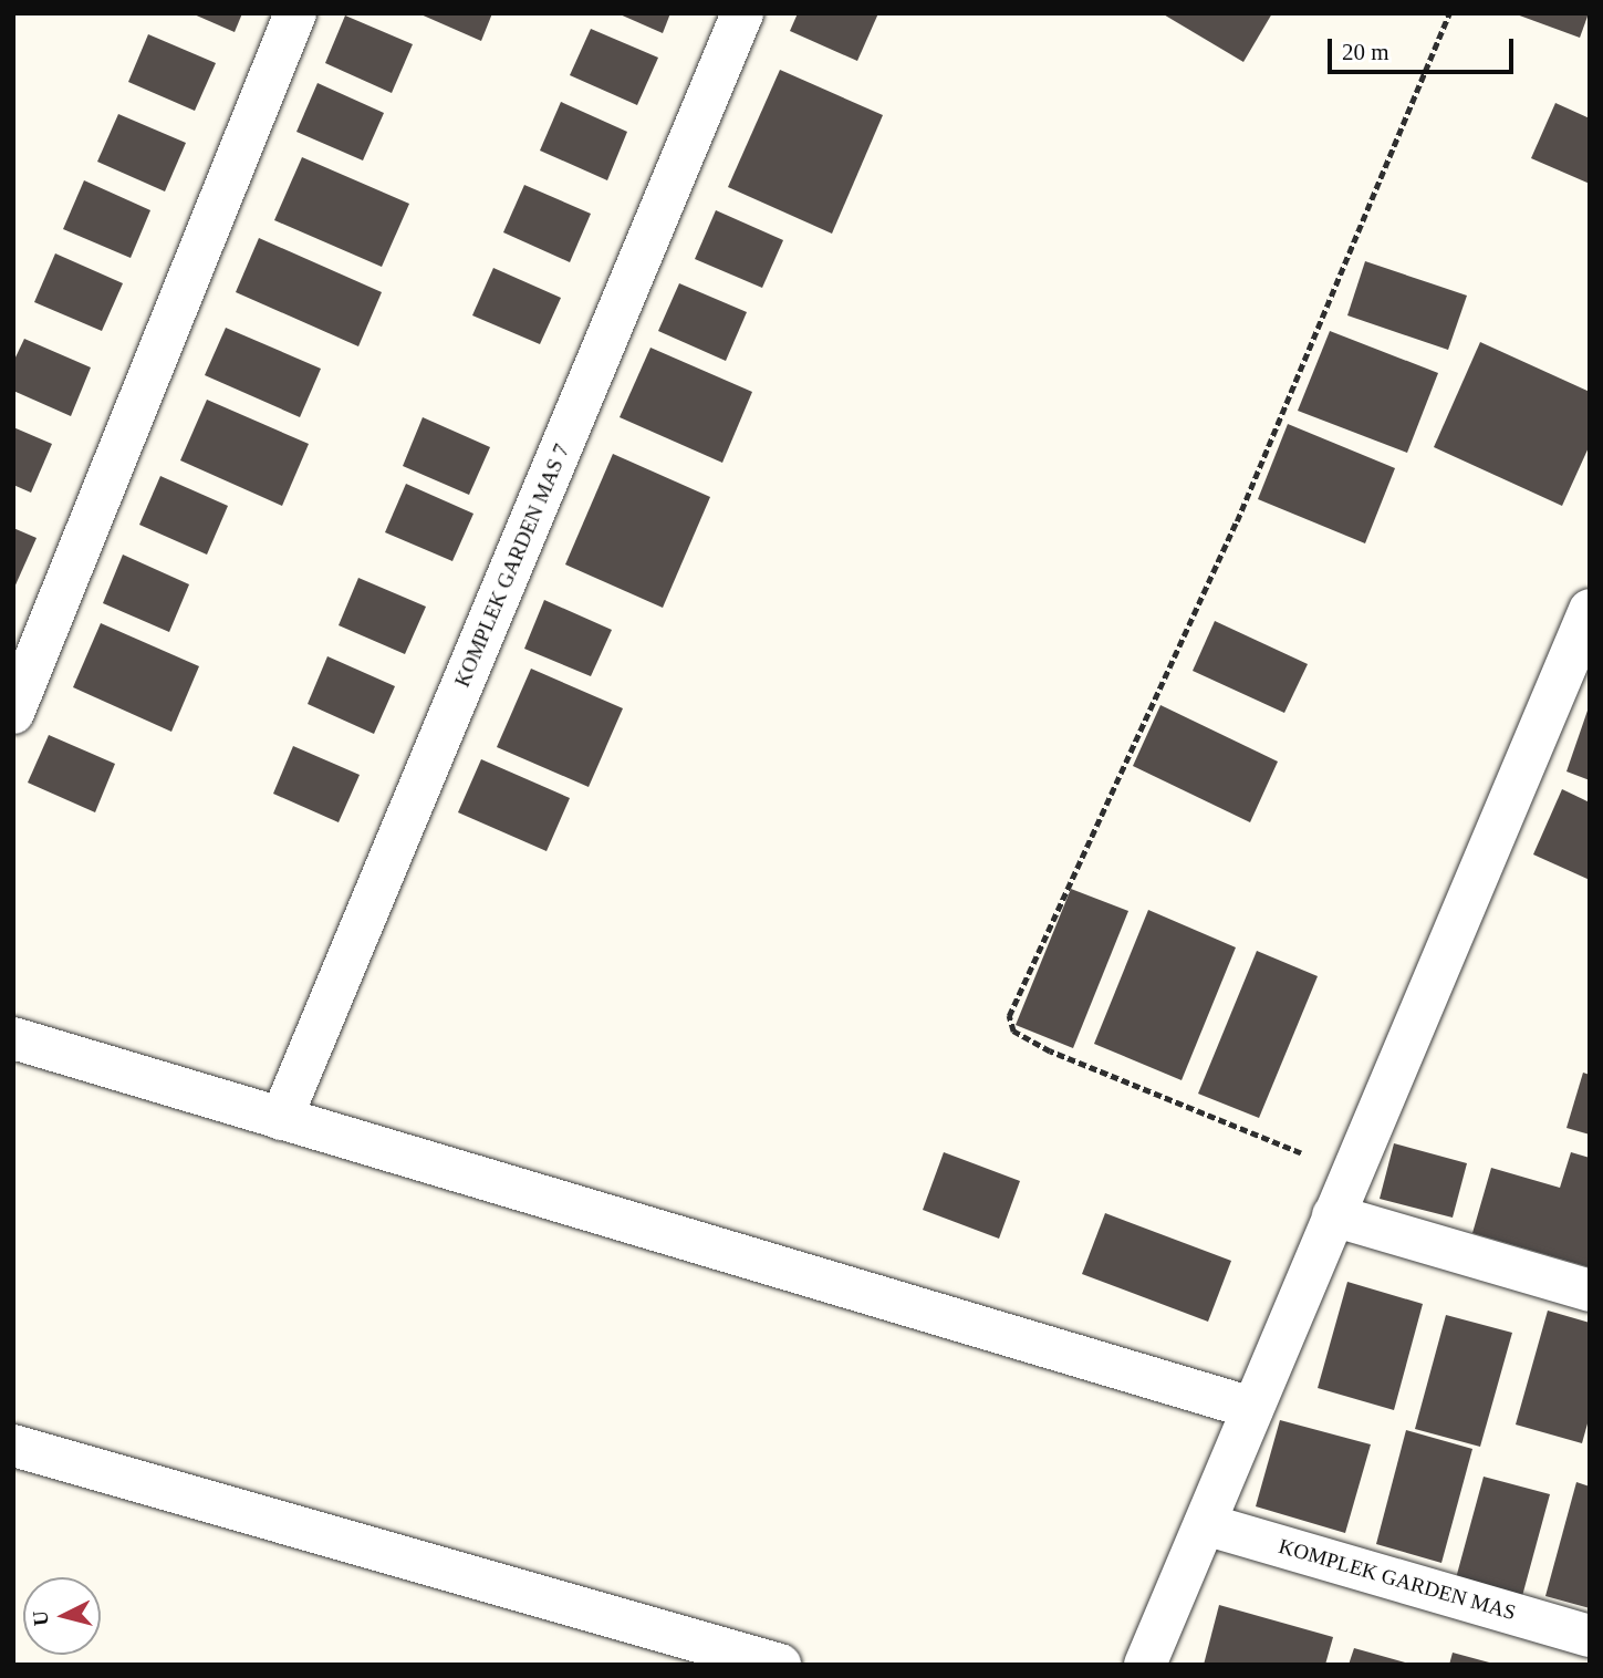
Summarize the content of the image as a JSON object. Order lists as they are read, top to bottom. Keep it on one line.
{"streets":{"street":["KOMPLEK GARDEN MAS 7","KOMPLEK GARDEN MAS"]},"scale_bar":"20 m","north":"left"}
